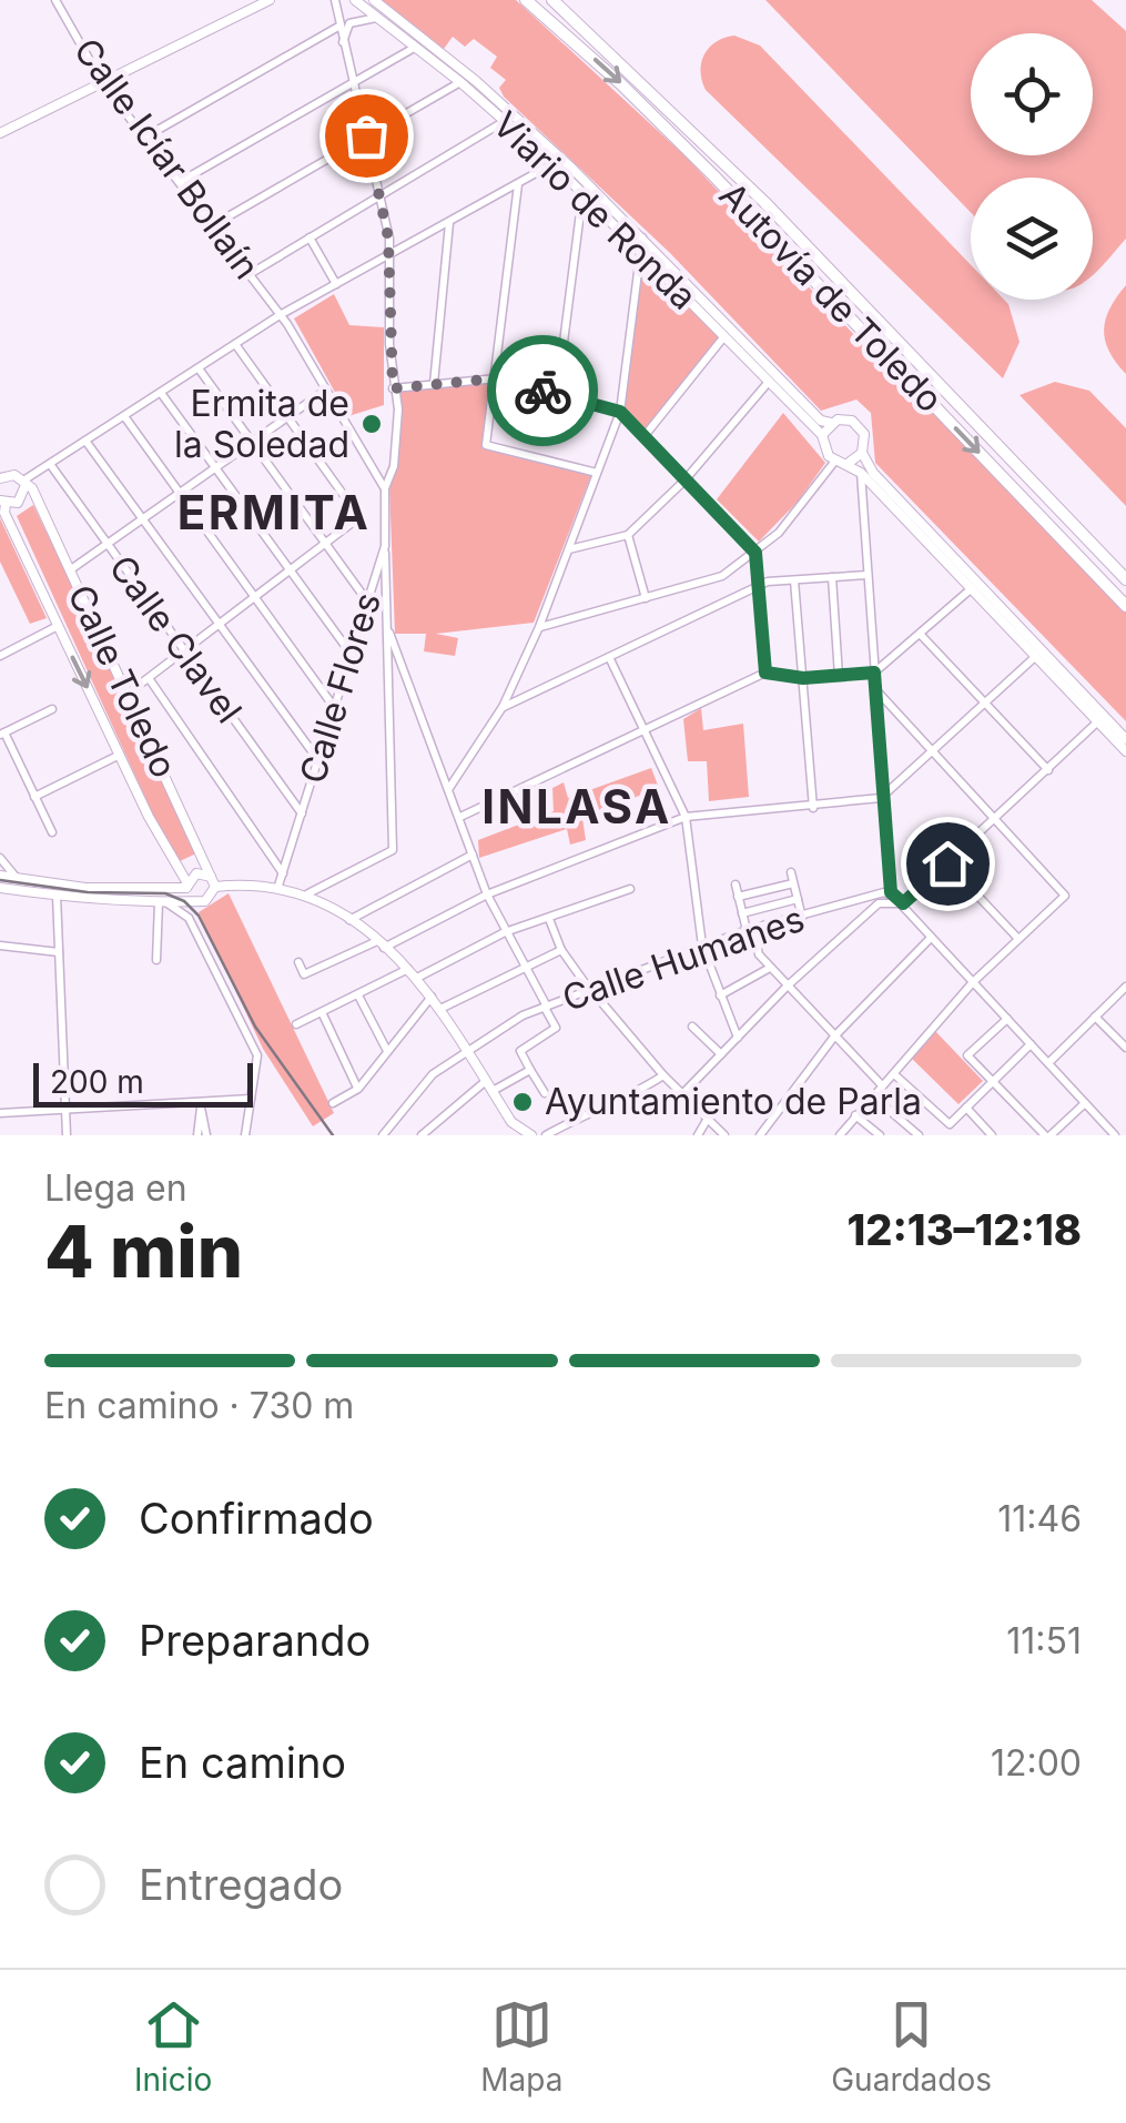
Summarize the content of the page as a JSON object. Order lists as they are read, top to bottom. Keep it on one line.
{"streets":{"highway":["Autovía de Toledo"],"main road":["Viario de Ronda","Calle Toledo"],"street":["Calle Icíar Bollaín","Calle Clavel","Calle Flores","Calle Humanes"]},"crossings":[["Calle Icíar Bollaín","Calle Flores"],["Calle Clavel","Calle Flores"]],"districts":["ERMITA","INLASA"],"places":["Ermita de la Soledad","Ayuntamiento de Parla"],"scale_bar":"200 m","page":{"scale":"200 m","heading":["4 min","Llega en","12:13–12:18"],"bar":"En camino · 730 m","list":[["Confirmado","11:46"],["Preparando","11:51"],["En camino","12:00"],"Entregado"],"tabs":["Inicio","Mapa","Guardados"]}}
